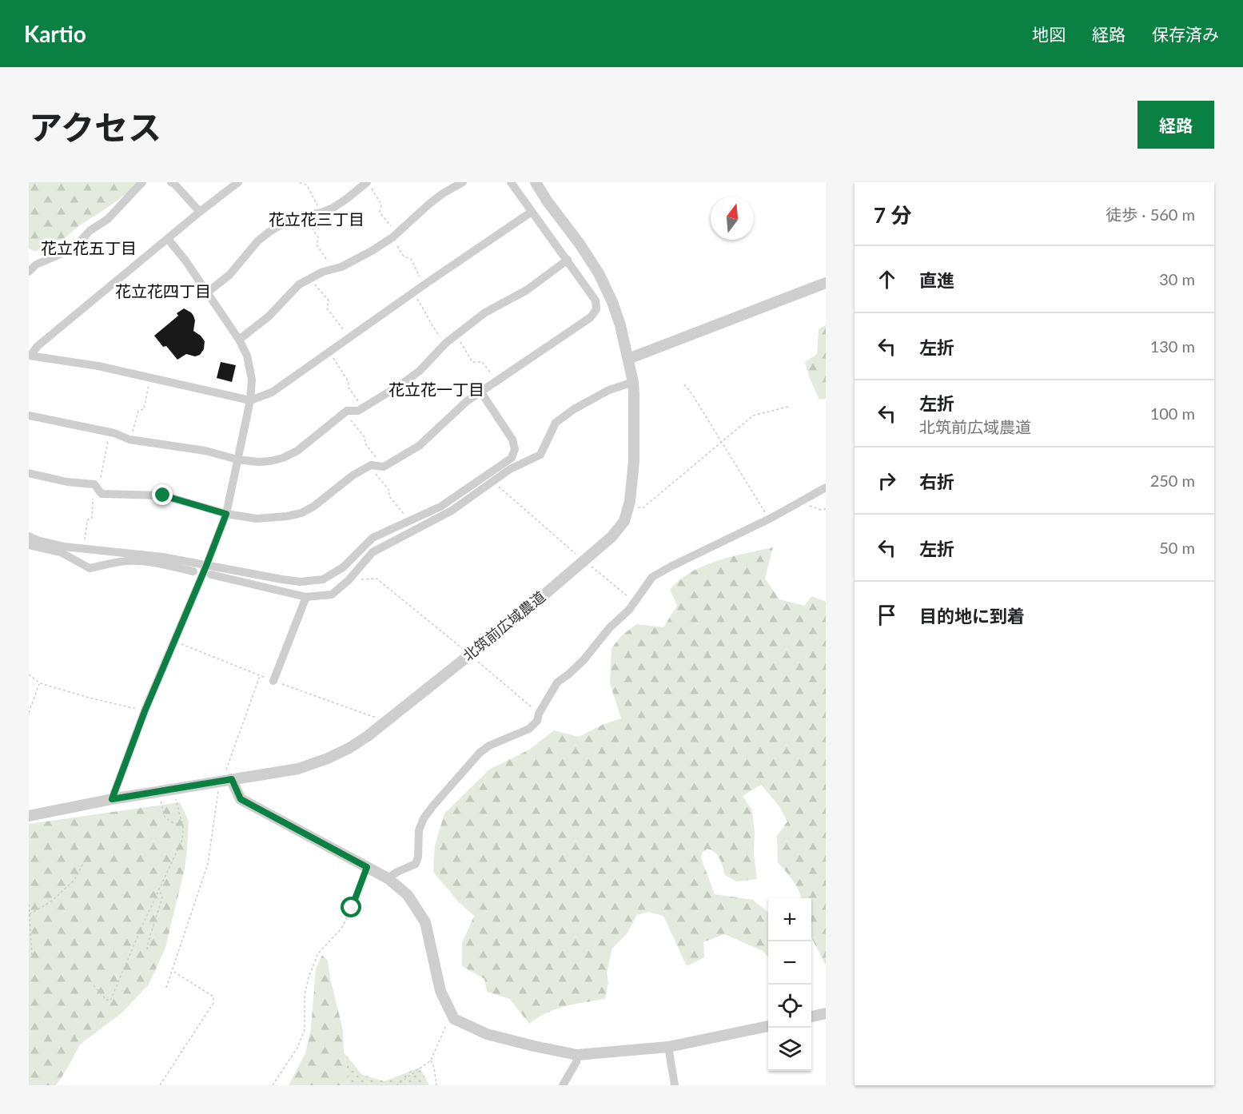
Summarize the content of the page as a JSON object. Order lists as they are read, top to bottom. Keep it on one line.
{"streets":{"street":["北筑前広域農道"]},"districts":["花立花三丁目","花立花五丁目","花立花四丁目","花立花一丁目"],"north":"top","page":{"header":"Kartio","nav":["地図","経路","保存済み"],"title":"アクセス","buttons":"経路","heading":["7 分","徒歩 · 560 m"],"list":[["直進","30 m"],["左折","130 m"],["左折","北筑前広域農道","100 m"],["右折","250 m"],["左折","50 m"],"目的地に到着"],"map_buttons":["+","−"]}}
